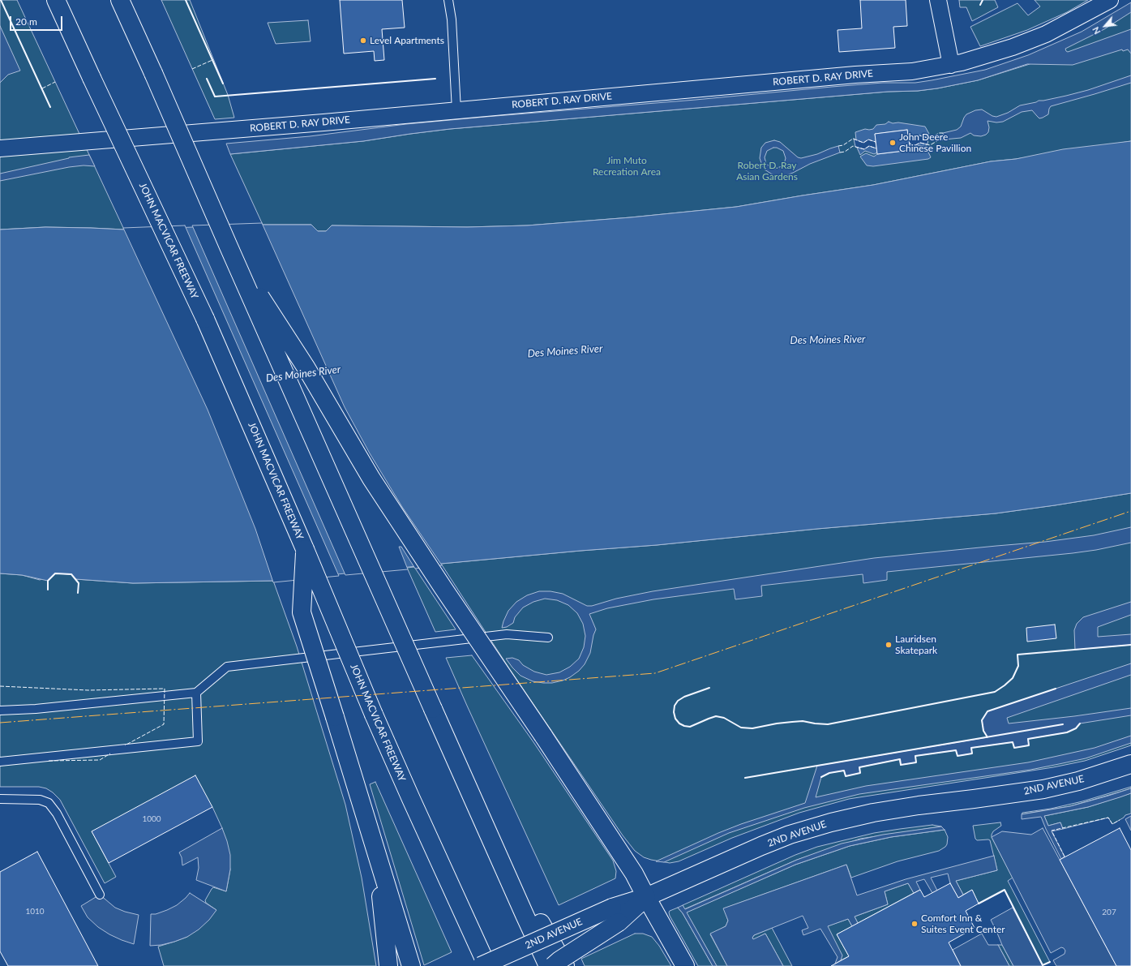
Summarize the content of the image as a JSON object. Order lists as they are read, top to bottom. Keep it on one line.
{"streets":{"main road":["JOHN MACVICAR FREEWAY","2ND AVENUE"],"street":["ROBERT D. RAY DRIVE"]},"water":["Des Moines River"],"parks":["Jim Muto Recreation Area","Robert D. Ray Asian Gardens"],"places":["Level Apartments","John Deere Chinese Pavillion","Lauridsen Skatepark","Comfort Inn & Suites Event Center"],"house_numbers":["1000","1010","207"],"scale_bar":"20 m","north":"bottom left"}
